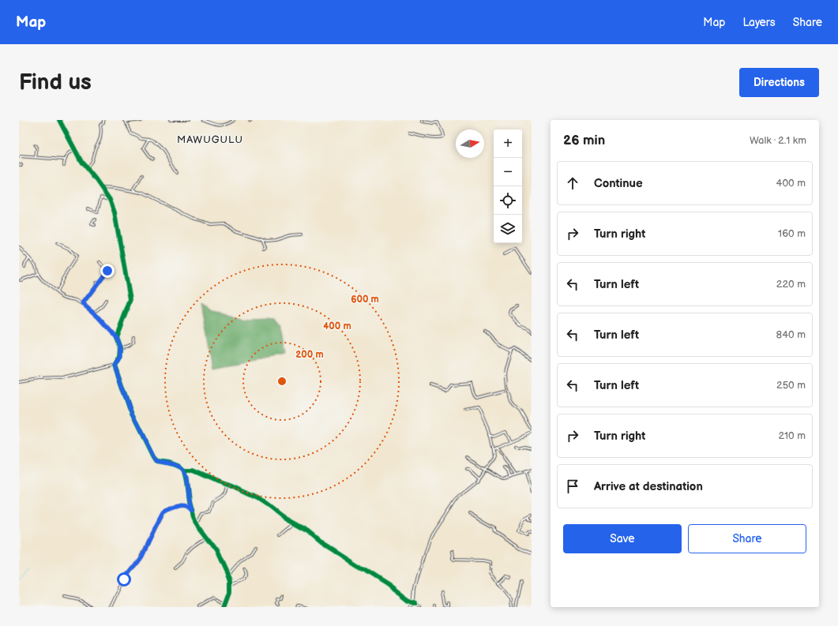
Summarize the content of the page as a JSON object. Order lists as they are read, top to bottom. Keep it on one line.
{"districts":["MAWUGULU"],"north":"right","page":{"header":"Map","nav":["Map","Layers","Share"],"buttons":["Directions",["Save","Share"]],"title":"Find us","heading":["26 min","Walk · 2.1 km"],"map_buttons":["+","−"],"list":[["Continue","400 m"],["Turn right","160 m"],["Turn left","220 m"],["Turn left","840 m"],["Turn left","250 m"],["Turn right","210 m"],"Arrive at destination"]},"rings":["600 m","400 m","200 m"]}
